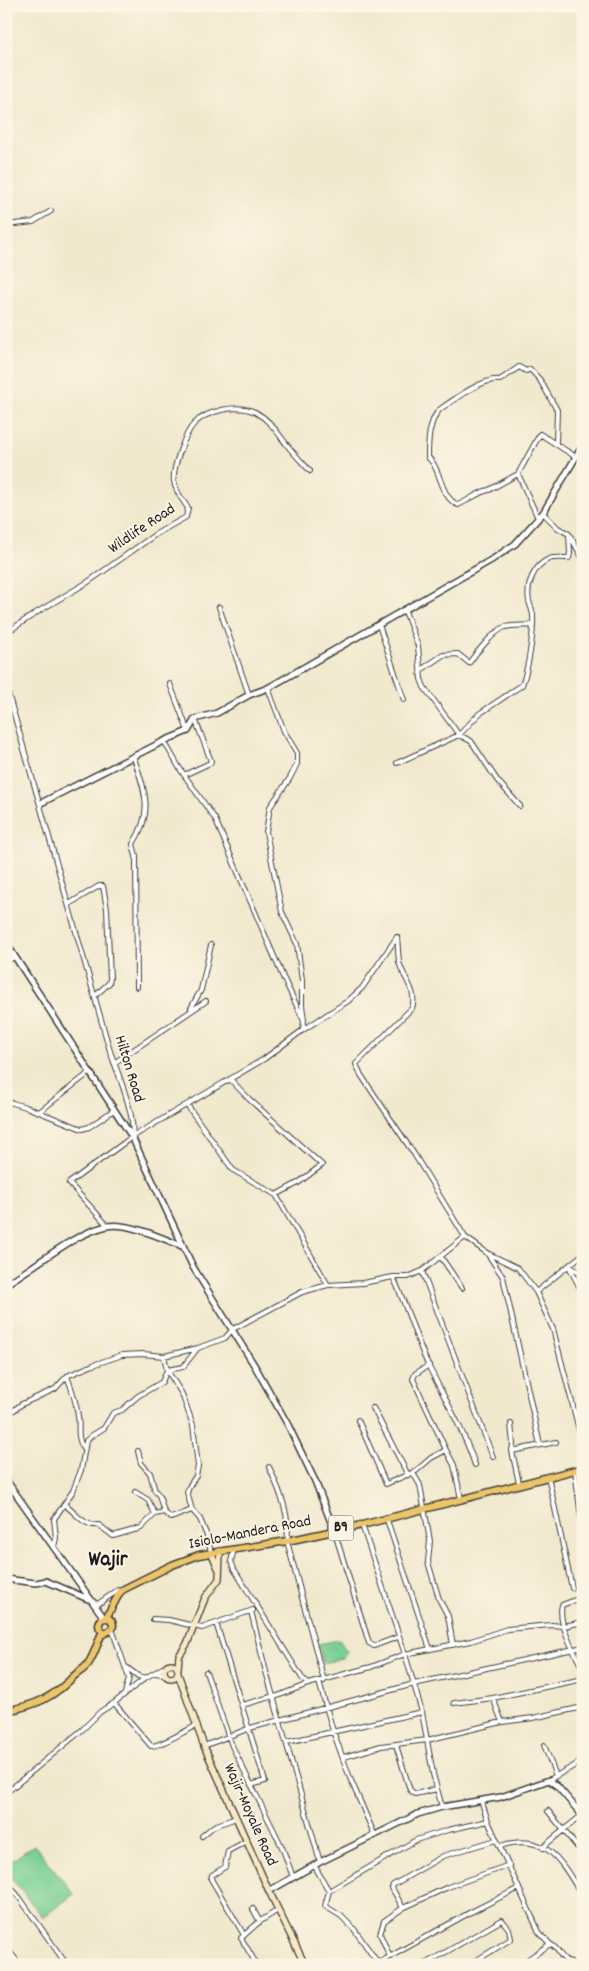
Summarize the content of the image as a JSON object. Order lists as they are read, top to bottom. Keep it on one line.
{"streets":{"highway":["B9","Isiolo-Mandera Road"],"main road":["Wajir-Moyale Road"],"street":["Wildlife Road","Hilton Road"]},"districts":["Wajir"]}
